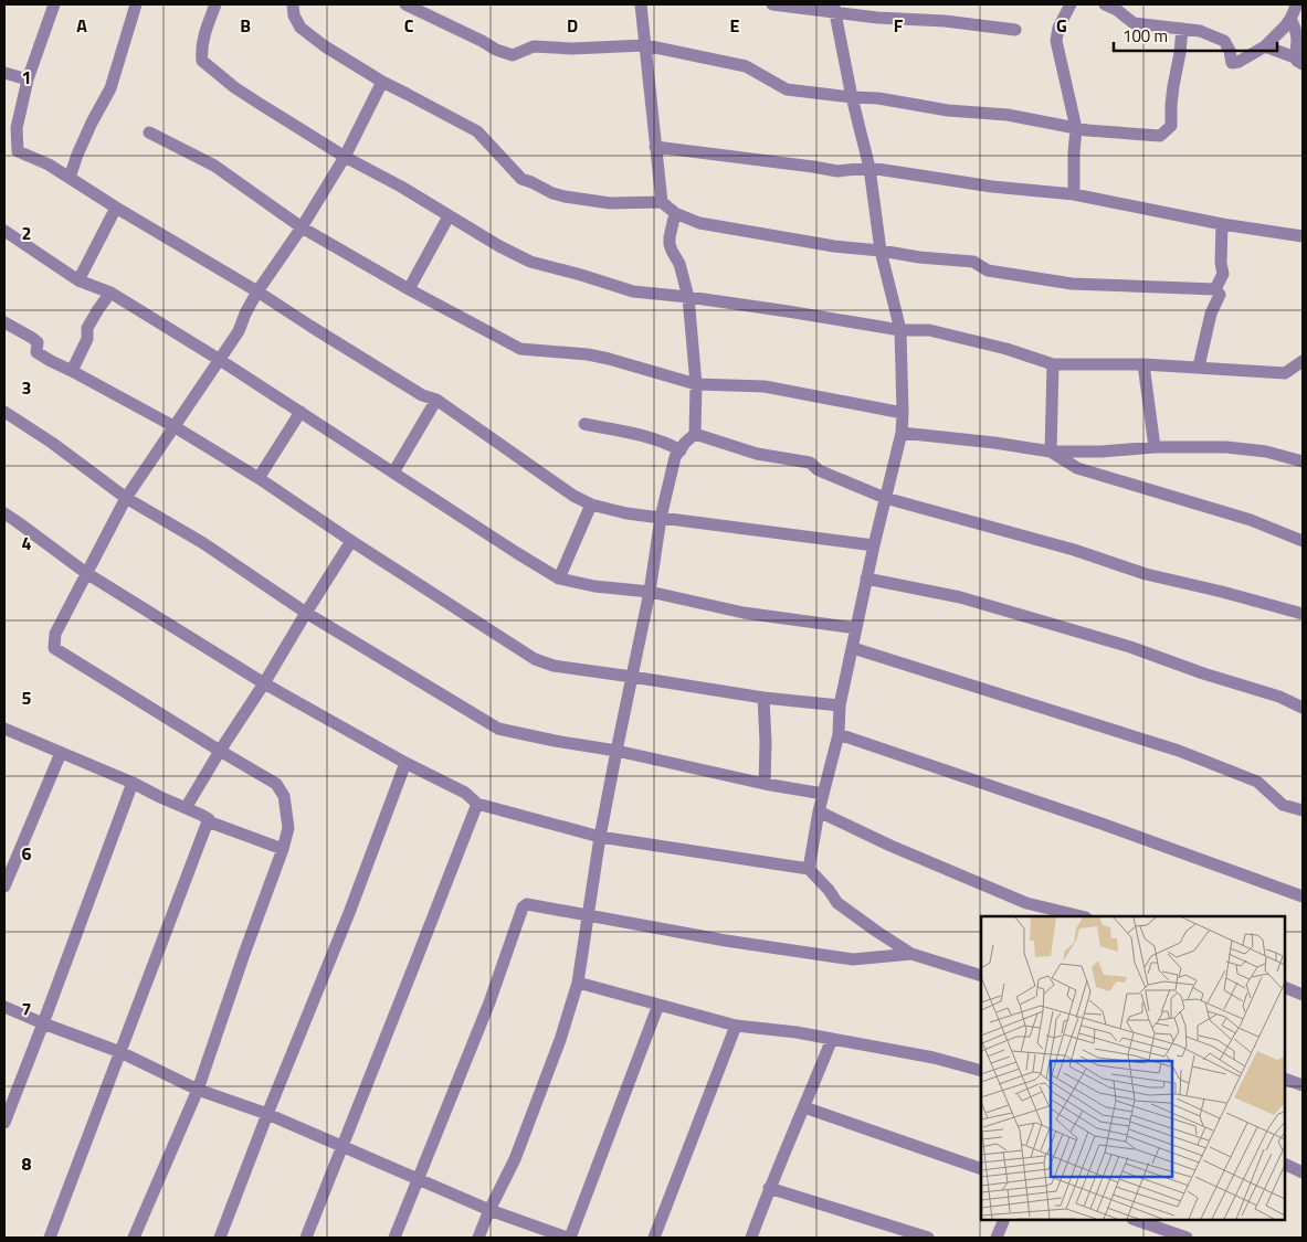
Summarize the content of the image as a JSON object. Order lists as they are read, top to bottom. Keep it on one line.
{"scale_bar":"100 m","grid":{"columns":["A","B","C","D","E","F","G"],"rows":["1","2","3","4","5","6","7","8"]}}
